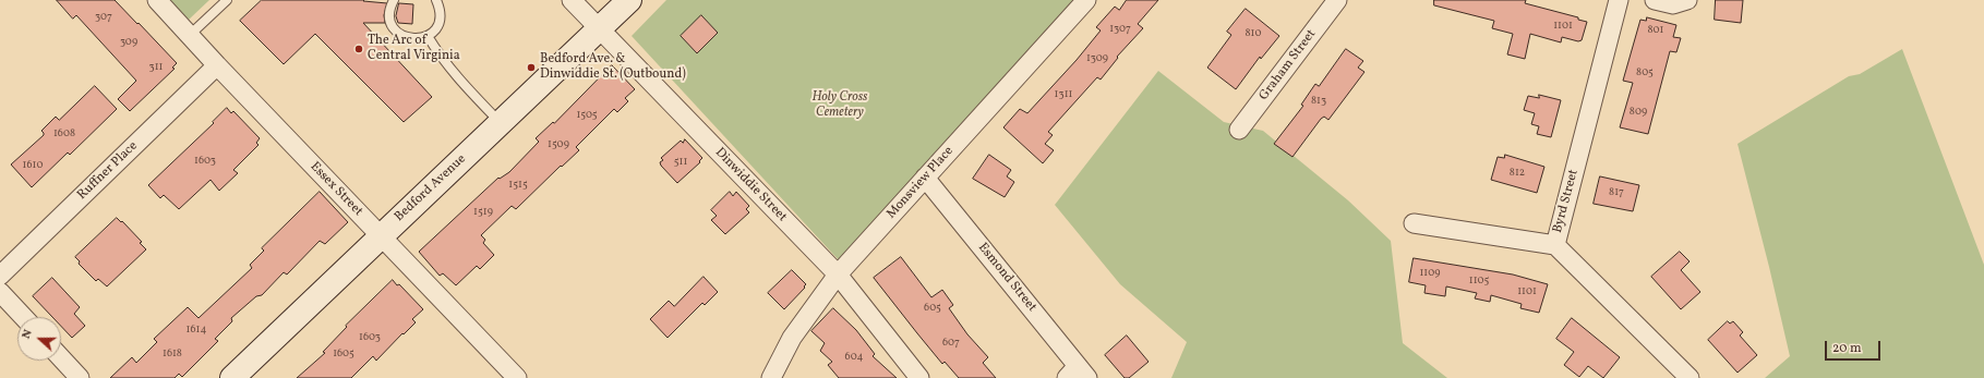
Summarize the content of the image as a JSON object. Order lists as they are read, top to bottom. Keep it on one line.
{"streets":{"street":["Graham Street","Ruffner Place","Monsview Place","Dinwiddie Street","Bedford Avenue","Essex Street","Byrd Street","Esmond Street"]},"crossings":[["Ruffner Place","Essex Street"],["Monsview Place","Dinwiddie Street"],["Monsview Place","Esmond Street"],["Dinwiddie Street","Bedford Avenue"],["Bedford Avenue","Essex Street"]],"parks":["Holy Cross Cemetery"],"places":["The Arc of Central Virginia","Bedford Ave. & Dinwiddie St. (Outbound)"],"house_numbers":["307","1101","1307","801","810","309","1309","311","805","1311","813","809","1505","1608","1509","1603","511","1610","812","1515","817","1519","1109","1105","1101","605","1614","1603","607","1618","1605","604"],"scale_bar":"20 m","north":"left"}
